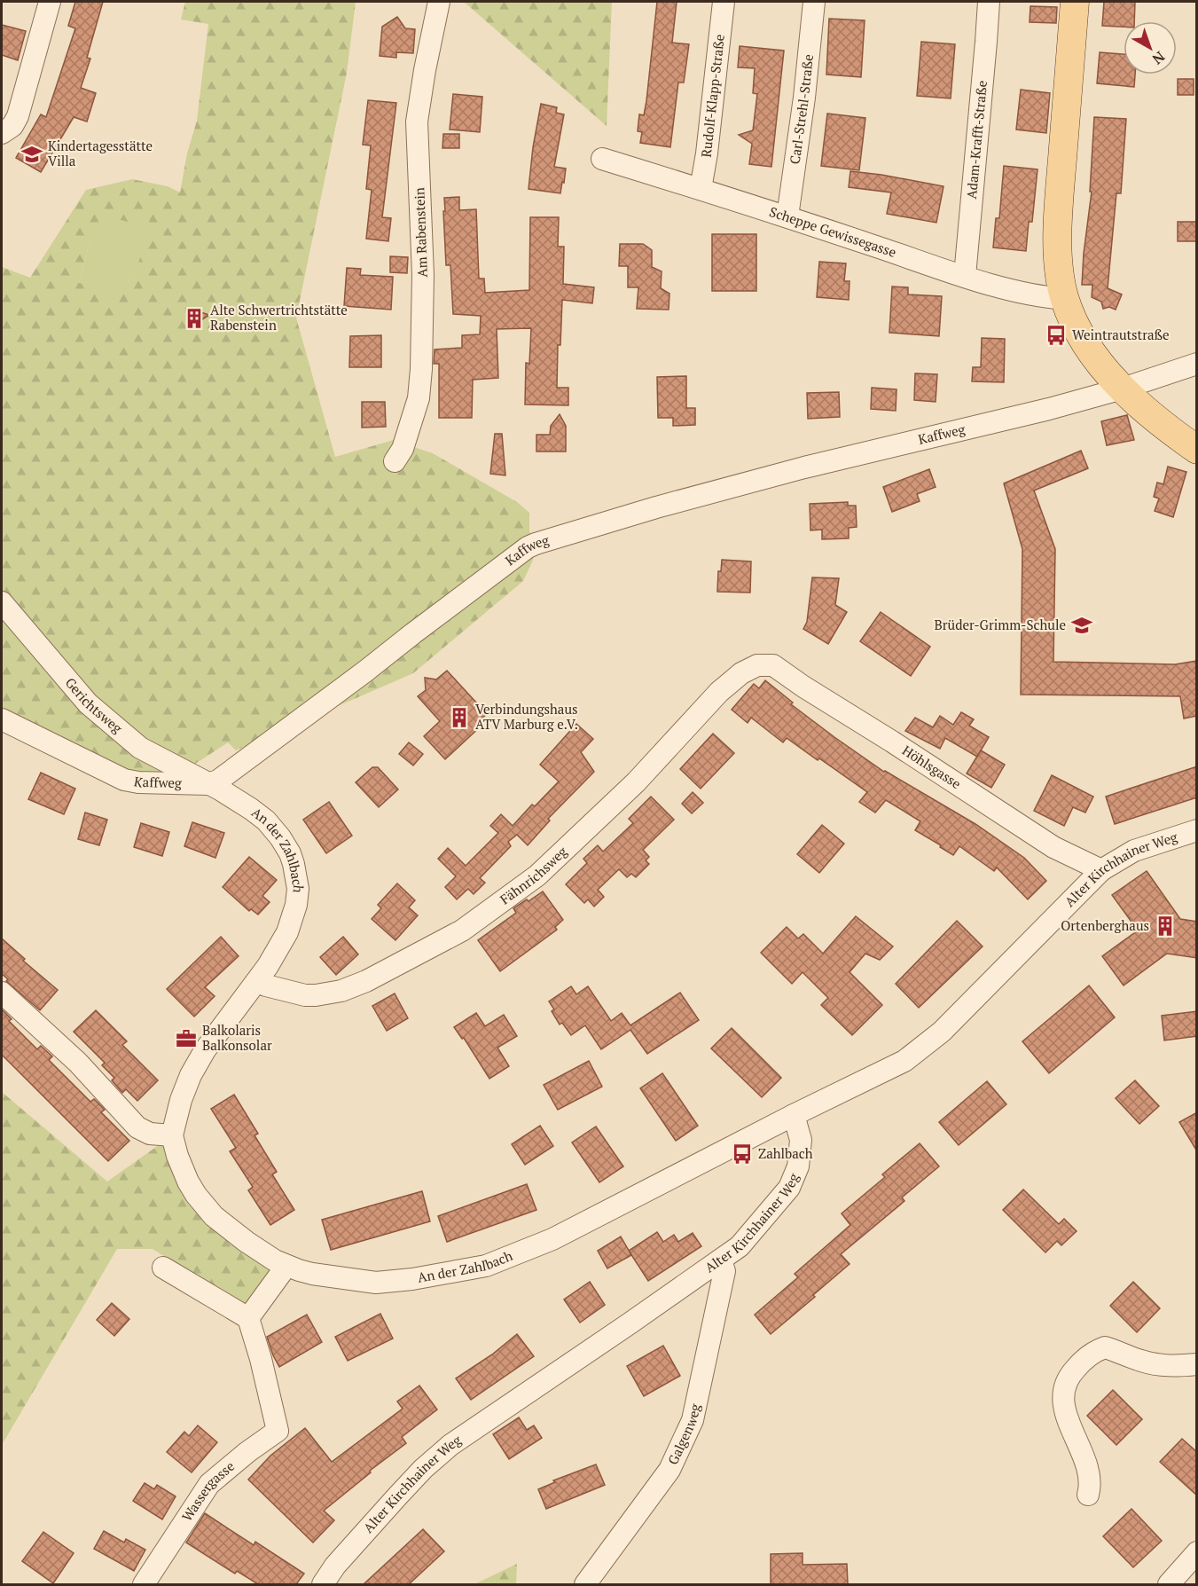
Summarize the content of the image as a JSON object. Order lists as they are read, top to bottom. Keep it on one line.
{"streets":{"street":["Rudolf-Klapp-Straße","Carl-Strehl-Straße","Adam-Krafft-Straße","Scheppe Gewissegasse","Am Rabenstein","Kaffweg","Gerichtsweg","Höhlsgasse","An der Zahlbach","Alter Kirchhainer Weg","Fähnrichsweg","Galgenweg","Wassergasse"]},"crossings":[["Rudolf-Klapp-Straße","Scheppe Gewissegasse"],["Carl-Strehl-Straße","Scheppe Gewissegasse"],["Adam-Krafft-Straße","Scheppe Gewissegasse"],["Kaffweg","Gerichtsweg"],["Kaffweg","An der Zahlbach"],["Gerichtsweg","An der Zahlbach"],["Höhlsgasse","Alter Kirchhainer Weg"],["Höhlsgasse","Fähnrichsweg"],["An der Zahlbach","Alter Kirchhainer Weg"],["An der Zahlbach","Fähnrichsweg"],["Alter Kirchhainer Weg","Galgenweg"]],"places":{"school or university":["Kindertagesstätte Villa","Brüder-Grimm-Schule"],"building":["Alte Schwertrichtstätte Rabenstein","Verbindungshaus ATV Marburg e.V.","Ortenberghaus"],"bus stop":["Weintrautstraße","Zahlbach"],"office":["Balkolaris Balkonsolar"]},"north":"bottom right"}
